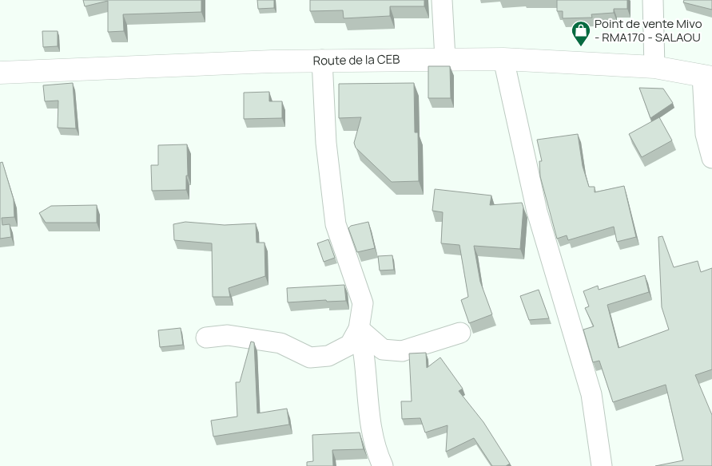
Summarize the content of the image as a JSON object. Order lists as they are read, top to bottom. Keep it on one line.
{"streets":{"main road":["Route de la CEB"]},"places":{"shop":["Point de vente Mivo - RMA170 - SALAOU"]}}
